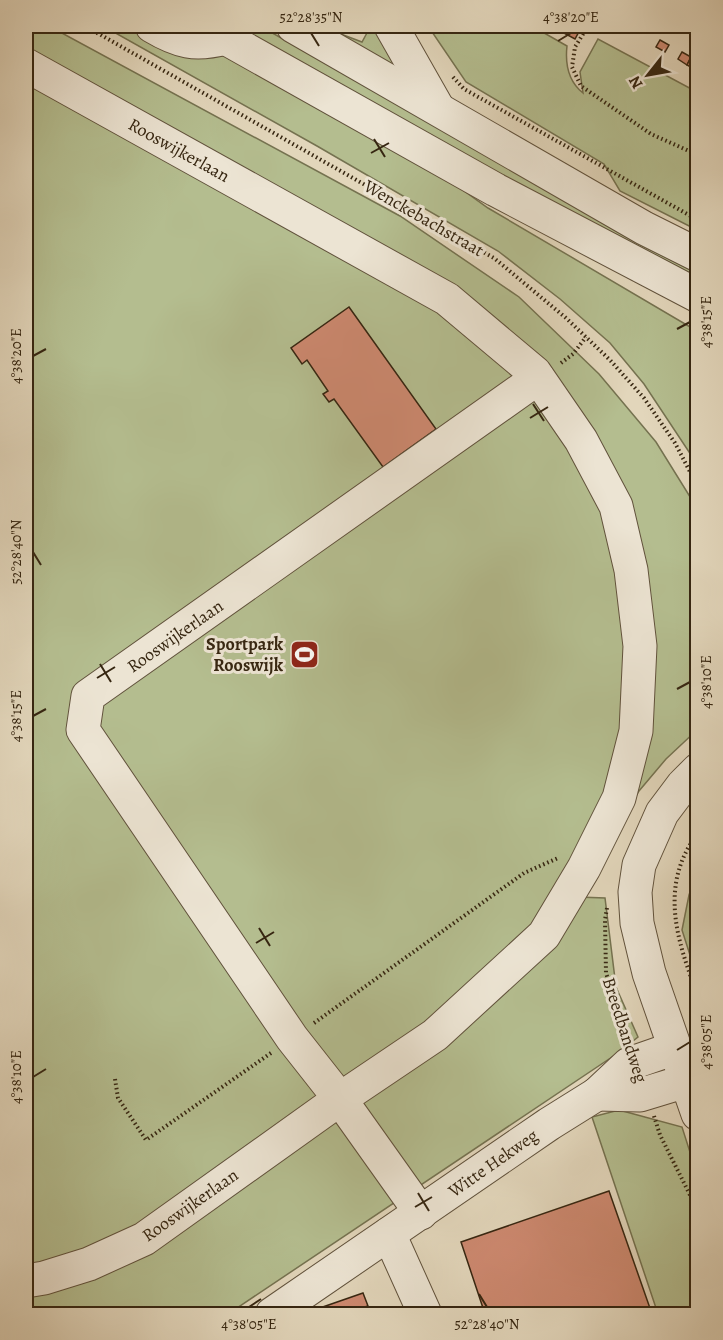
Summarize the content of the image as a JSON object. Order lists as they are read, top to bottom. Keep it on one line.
{"streets":{"street":["Rooswijkerlaan","Witte Hekweg"],"path":["Wenckebachstraat","Breedbandweg"]},"crossings":[["Rooswijkerlaan","Witte Hekweg"],["Breedbandweg","Witte Hekweg"]],"places":{"sports":["Sportpark Rooswijk"]},"north":"bottom left","coordinates":["52°28'35\"N","4°38'20\"E","4°38'15\"E","52°28'40\"N","4°38'10\"E","4°38'05\"E"]}
